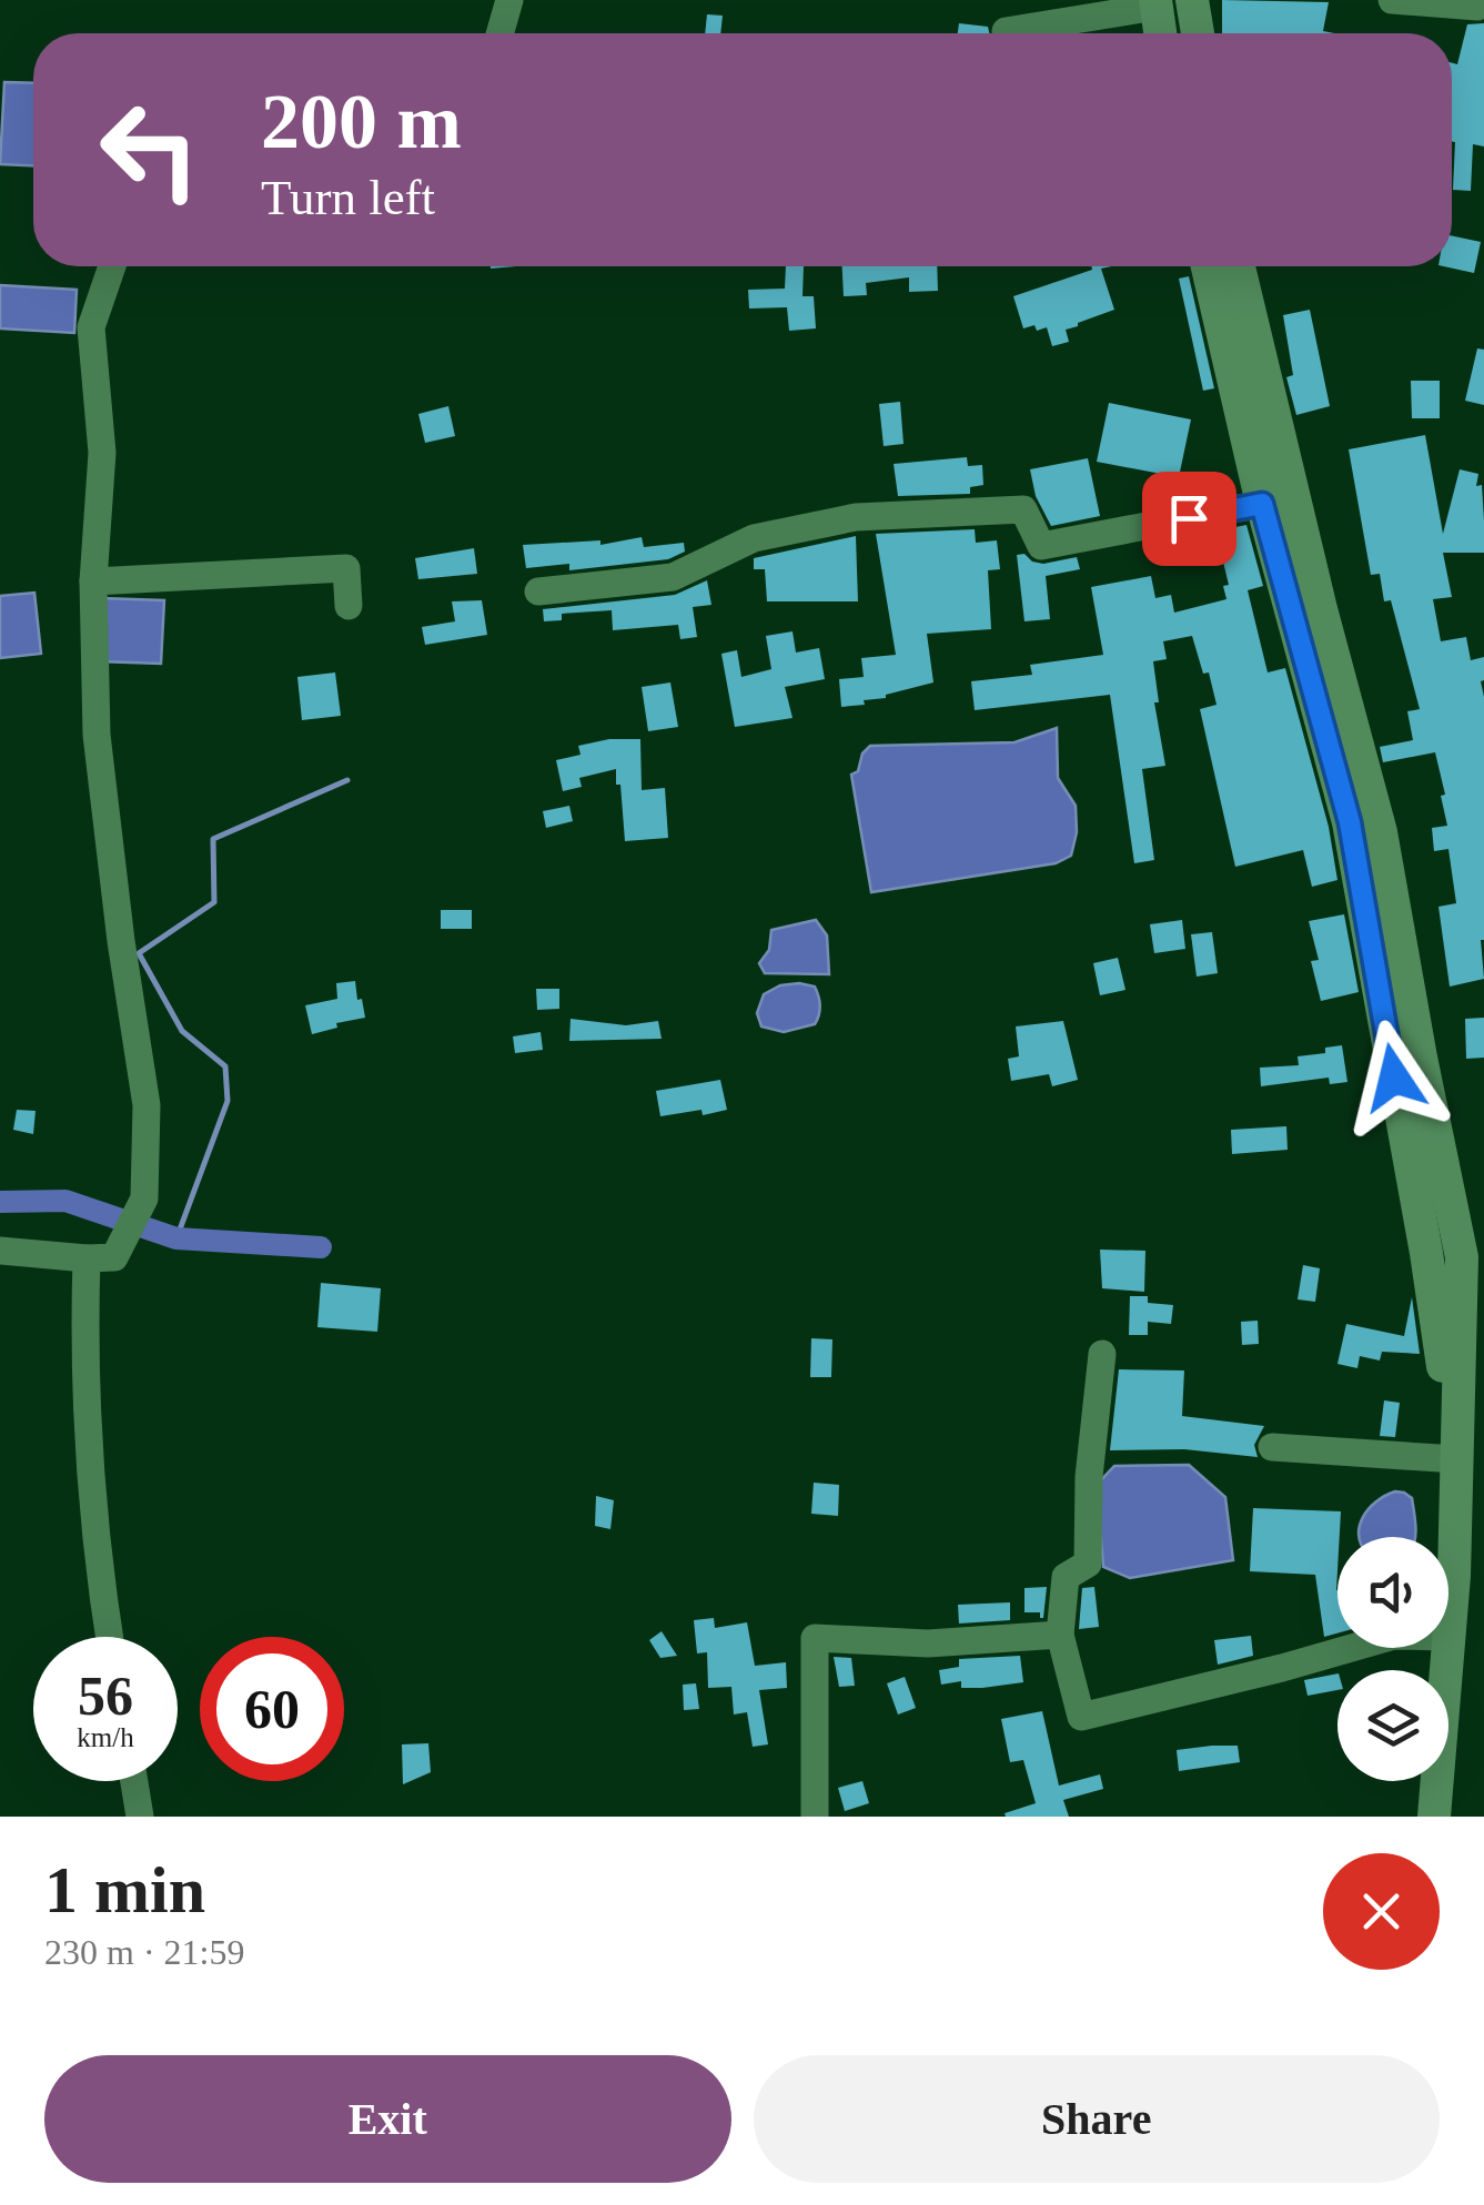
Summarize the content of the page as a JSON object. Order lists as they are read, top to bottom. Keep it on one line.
{"page":{"turn":["200 m","Turn left"],"speed":"56 km/h","limit":"60","heading":["1 min","230 m · 21:59"],"buttons":["Exit","Share"]}}
